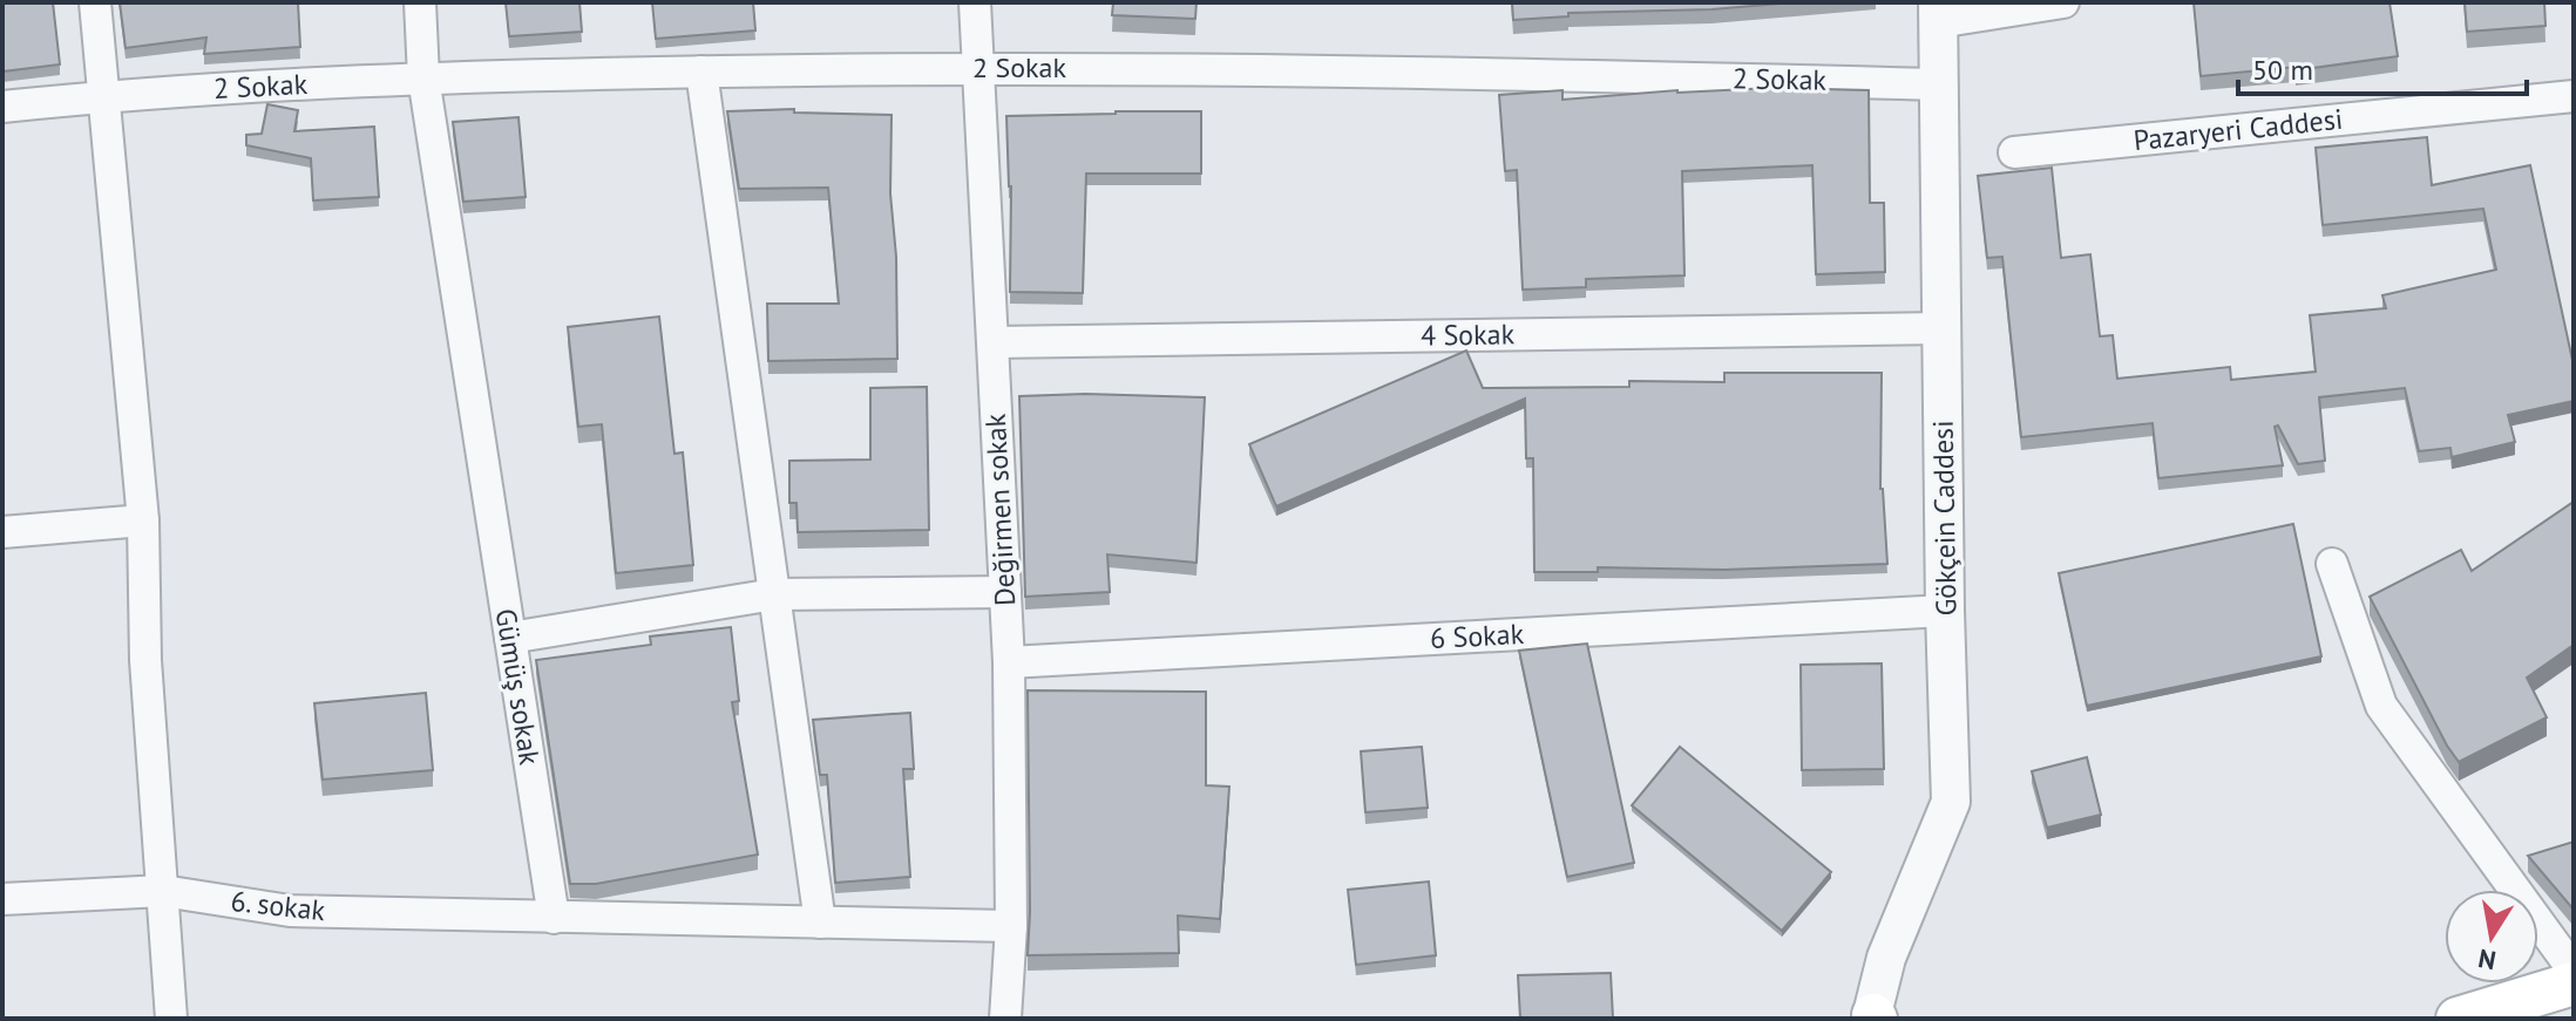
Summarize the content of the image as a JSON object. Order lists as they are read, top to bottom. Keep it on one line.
{"streets":{"street":["2 Sokak","Pazaryeri Caddesi","4 Sokak","Değirmen sokak","Gökçein Caddesi","6 Sokak","Gümüş sokak","6. sokak"]},"crossings":[["2 Sokak","Değirmen sokak"],["2 Sokak","Gökçein Caddesi"],["2 Sokak","Gümüş sokak"],["4 Sokak","Değirmen sokak"],["4 Sokak","Gökçein Caddesi"],["Değirmen sokak","6 Sokak"],["Gökçein Caddesi","6 Sokak"],["Gümüş sokak","6. sokak"]],"scale_bar":"50 m","north":"bottom"}
